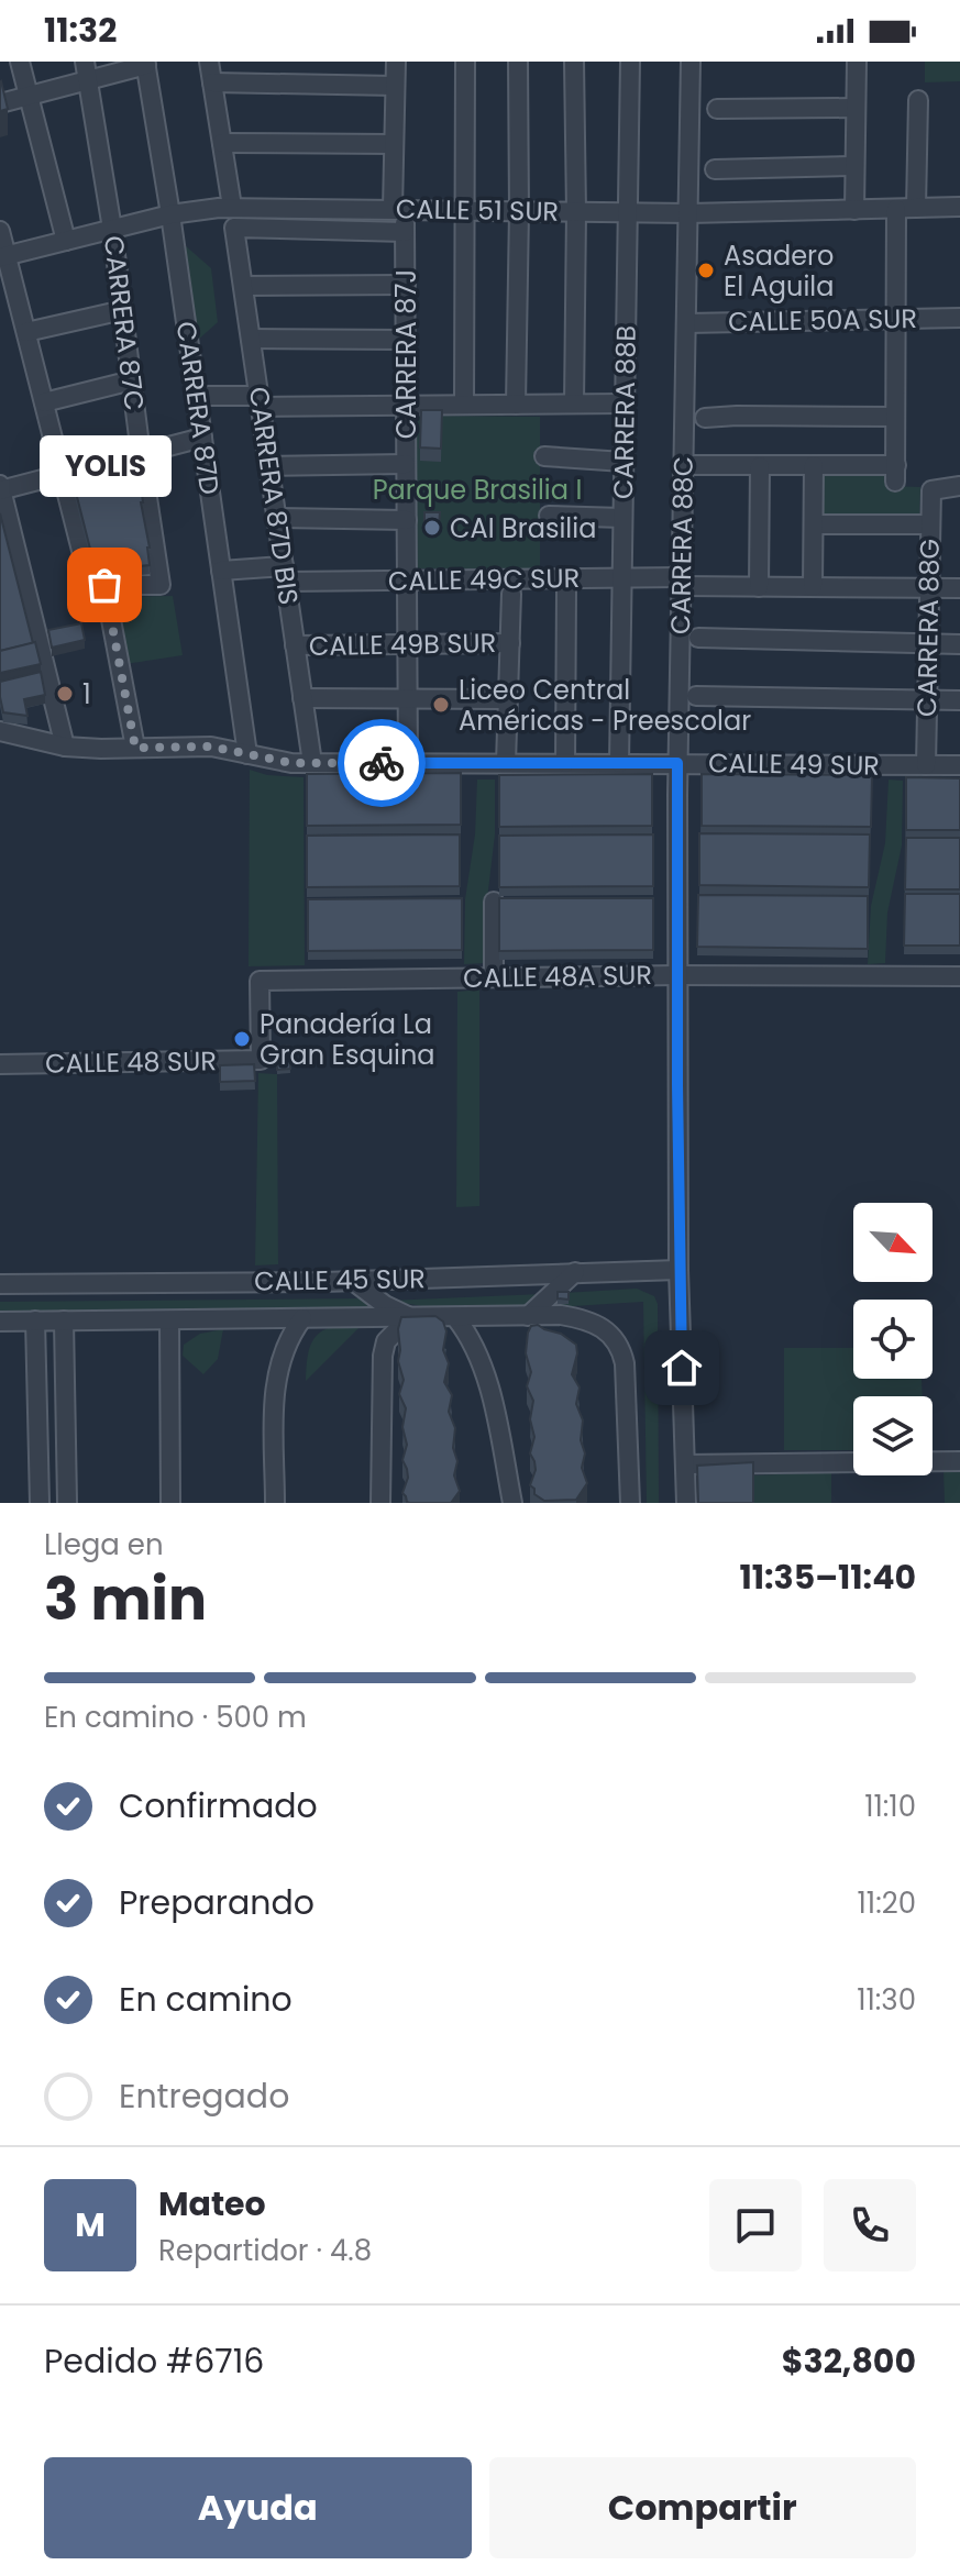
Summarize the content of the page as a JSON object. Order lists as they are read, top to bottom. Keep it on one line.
{"streets":{"street":["CALLE 51 SUR","CALLE 50A SUR","CARRERA 87C","CARRERA 87J","CARRERA 87D","CARRERA 88B","CARRERA 87D BIS","CARRERA 88C","CALLE 49C SUR","CARRERA 88G","CALLE 49B SUR","CALLE 49 SUR","CALLE 48A SUR","CALLE 48 SUR","CALLE 45 SUR"]},"crossings":[["CALLE 51 SUR","CARRERA 87C"],["CALLE 51 SUR","CARRERA 87J"],["CALLE 51 SUR","CARRERA 87D"],["CALLE 51 SUR","CARRERA 88B"],["CALLE 51 SUR","CARRERA 88C"],["CALLE 50A SUR","CARRERA 88C"],["CARRERA 87J","CARRERA 87D BIS"],["CARRERA 87J","CALLE 49C SUR"],["CARRERA 87J","CALLE 49B SUR"],["CARRERA 87J","CALLE 49 SUR"],["CARRERA 87D","CALLE 49C SUR"],["CARRERA 87D","CALLE 49 SUR"],["CARRERA 88B","CALLE 49C SUR"],["CARRERA 88B","CALLE 49 SUR"],["CARRERA 87D BIS","CALLE 49C SUR"],["CARRERA 87D BIS","CALLE 49B SUR"],["CARRERA 87D BIS","CALLE 49 SUR"],["CARRERA 88C","CALLE 49C SUR"],["CARRERA 88C","CALLE 49 SUR"],["CARRERA 88C","CALLE 48A SUR"],["CARRERA 88C","CALLE 45 SUR"],["CALLE 49C SUR","CARRERA 88G"],["CARRERA 88G","CALLE 49 SUR"],["CALLE 48A SUR","CALLE 48 SUR"]],"parks":["Parque Brasilia I"],"places":["Asadero El Aguila","CAI Brasilia","YOLIS","1","Liceo Central Américas - Preescolar","Panadería La Gran Esquina"],"north":"bottom right","page":{"status":"11:32","bubble":"YOLIS","heading":["3 min","Llega en","11:35–11:40"],"panel":["Mateo","Repartidor · 4.8","Pedido #6716","$32,800"],"bar":"En camino · 500 m","list":[["Confirmado","11:10"],["Preparando","11:20"],["En camino","11:30"],"Entregado"],"round":"M","buttons":["Ayuda","Compartir"]}}
